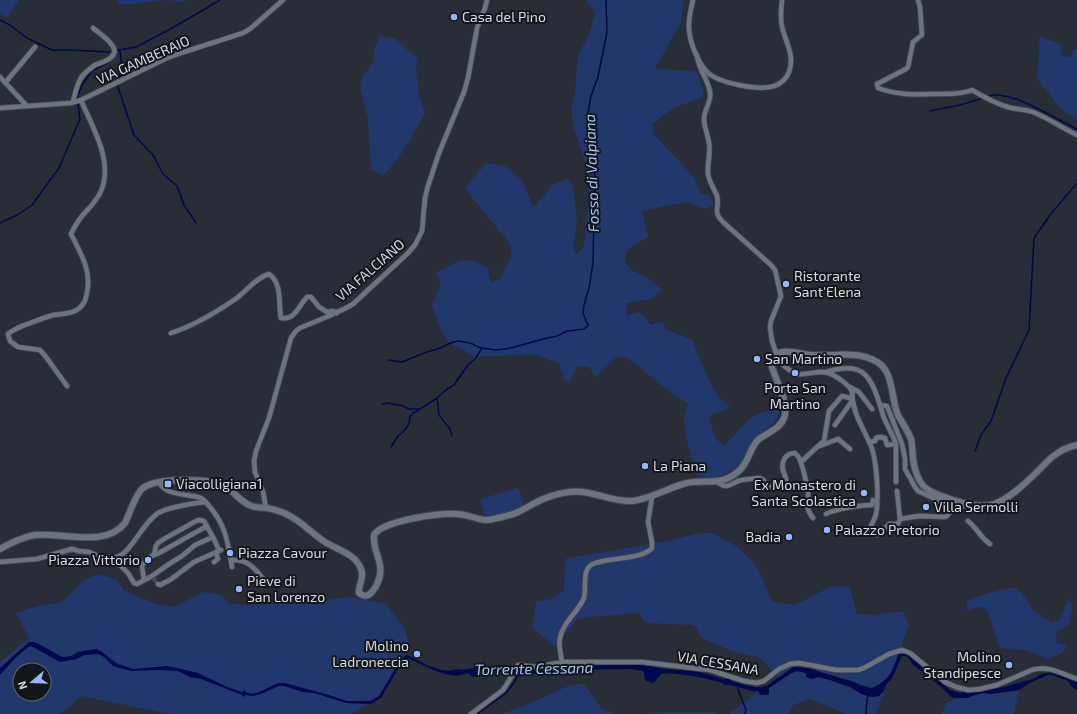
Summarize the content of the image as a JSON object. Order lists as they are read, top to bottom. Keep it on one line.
{"streets":{"street":["VIA GAMBERAIO","VIA FALCIANO","VIA CESSANA"]},"water":["Fosso di Valpiana","Torrente Cessana"],"places":{"other":["Casa del Pino","Ristorante Sant'Elena","San Martino","Porta San Martino","La Piana","Ex Monastero di Santa Scolastica","Villa Sermolli","Palazzo Pretorio","Badia","Piazza Cavour","Piazza Vittorio","Pieve di San Lorenzo","Molino Ladroneccia","Molino Standipesce"],"transit":["Viacolligiana1"]},"north":"left"}
